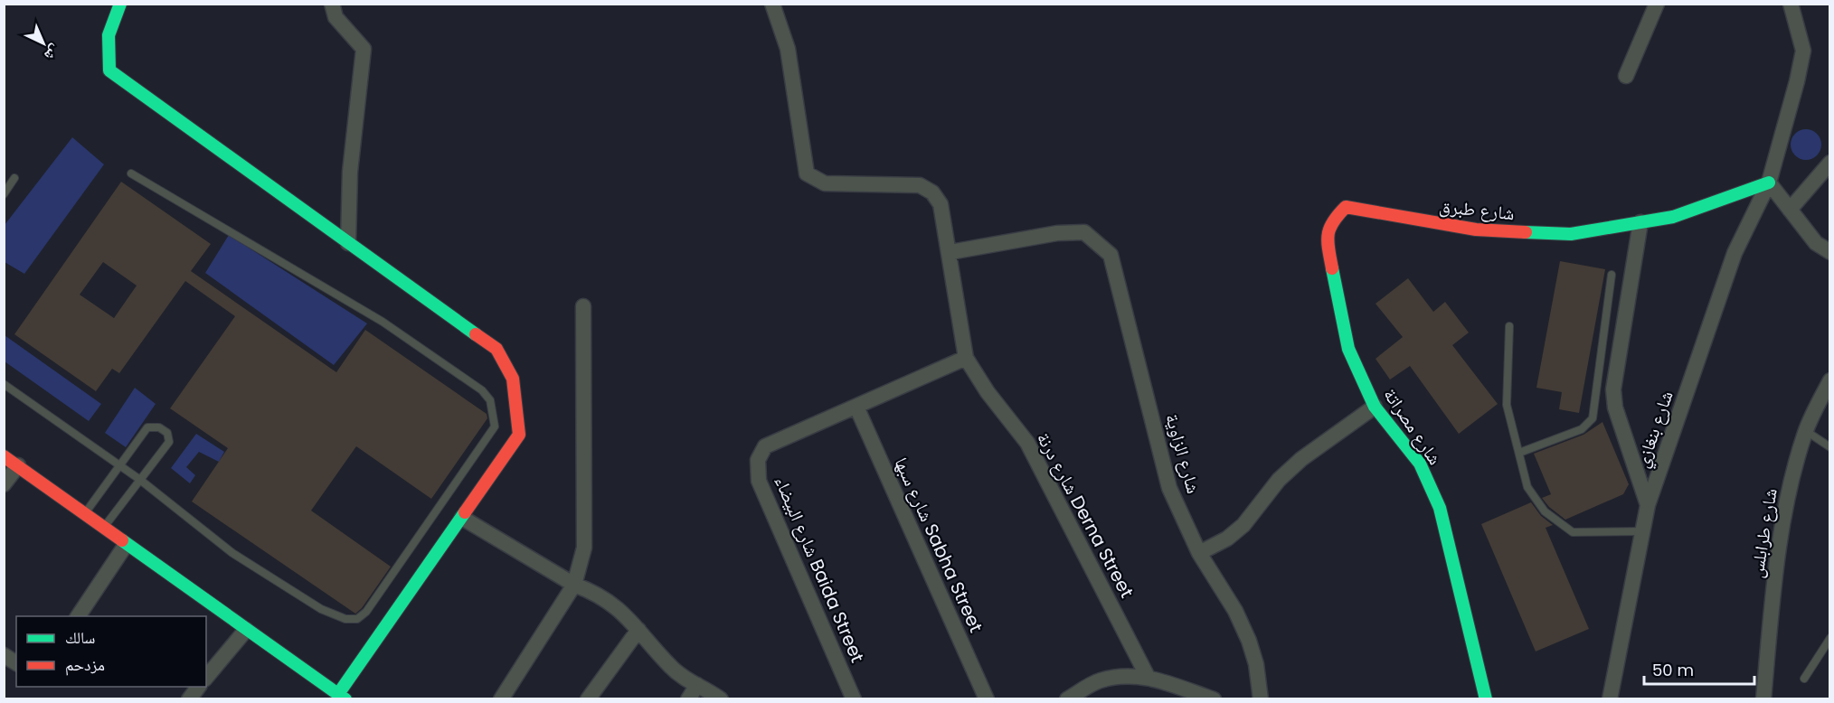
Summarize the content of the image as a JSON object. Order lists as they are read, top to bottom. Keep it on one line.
{"streets":{"street":["شارع طبرق","شارع مصراتة","شارع بنغازي","شارع الزاوية","شارع درنة Derna Street","شارع طرابلس","شارع سبها Sabha Street","شارع البيضاء Baida Street"]},"crossings":[["شارع طبرق","شارع مصراتة"],["شارع الزاوية","شارع درنة Derna Street"],["شارع درنة Derna Street","شارع البيضاء Baida Street"],["شارع سبها Sabha Street","شارع البيضاء Baida Street"]],"legend":["سالك","مزدحم"],"scale_bar":"50 m","north":"bottom right"}
